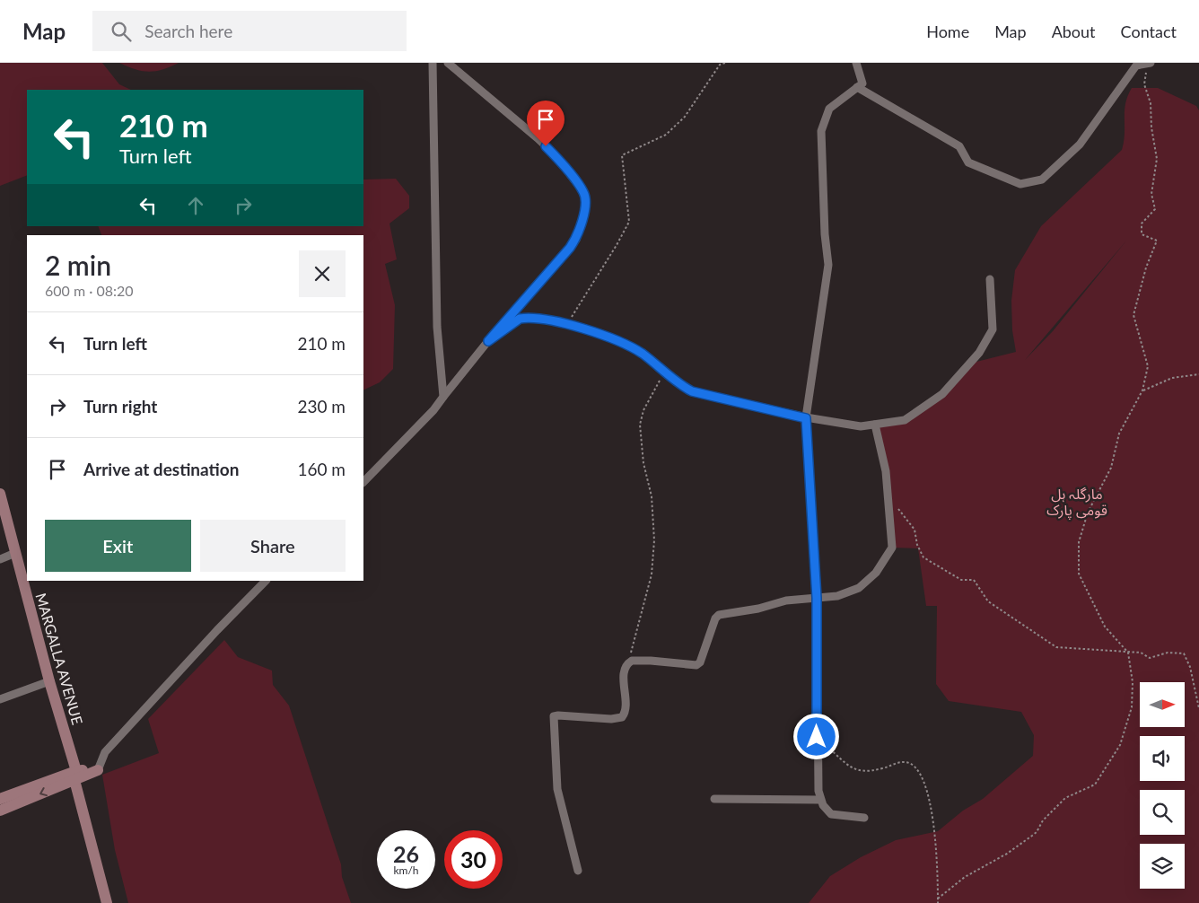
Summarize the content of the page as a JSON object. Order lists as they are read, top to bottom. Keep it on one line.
{"streets":{"street":["MARGALLA AVENUE"]},"parks":["مارگلہ ہل قومی پارک"],"north":"right","page":{"header":"Map","search":"Search here","nav":["Home","Map","About","Contact"],"turn":["210 m","Turn left"],"heading":["2 min","600 m · 08:20"],"list":[{"name":"Turn left","value":"210 m"},{"name":"Turn right","value":"230 m"},{"name":"Arrive at destination","value":"160 m"}],"buttons":["Exit","Share"],"speed":"26 km/h","limit":"30"}}
